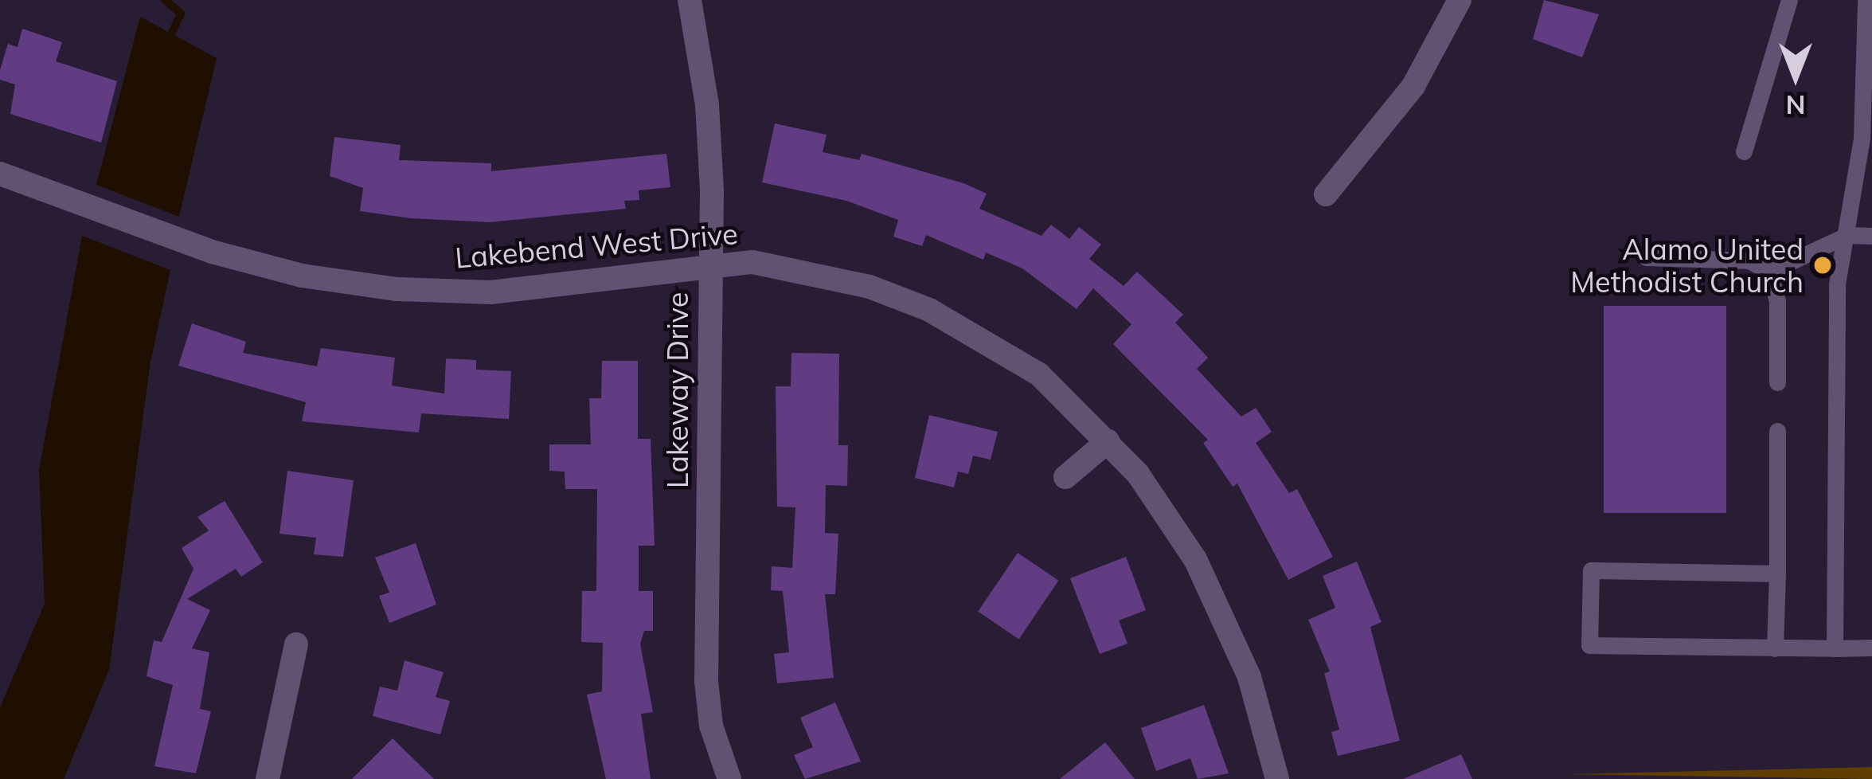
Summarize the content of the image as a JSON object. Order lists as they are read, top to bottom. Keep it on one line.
{"streets":{"street":["Lakebend West Drive","Lakeway Drive"]},"crossings":[["Lakebend West Drive","Lakeway Drive"]],"places":["Alamo United Methodist Church"],"north":"bottom"}
